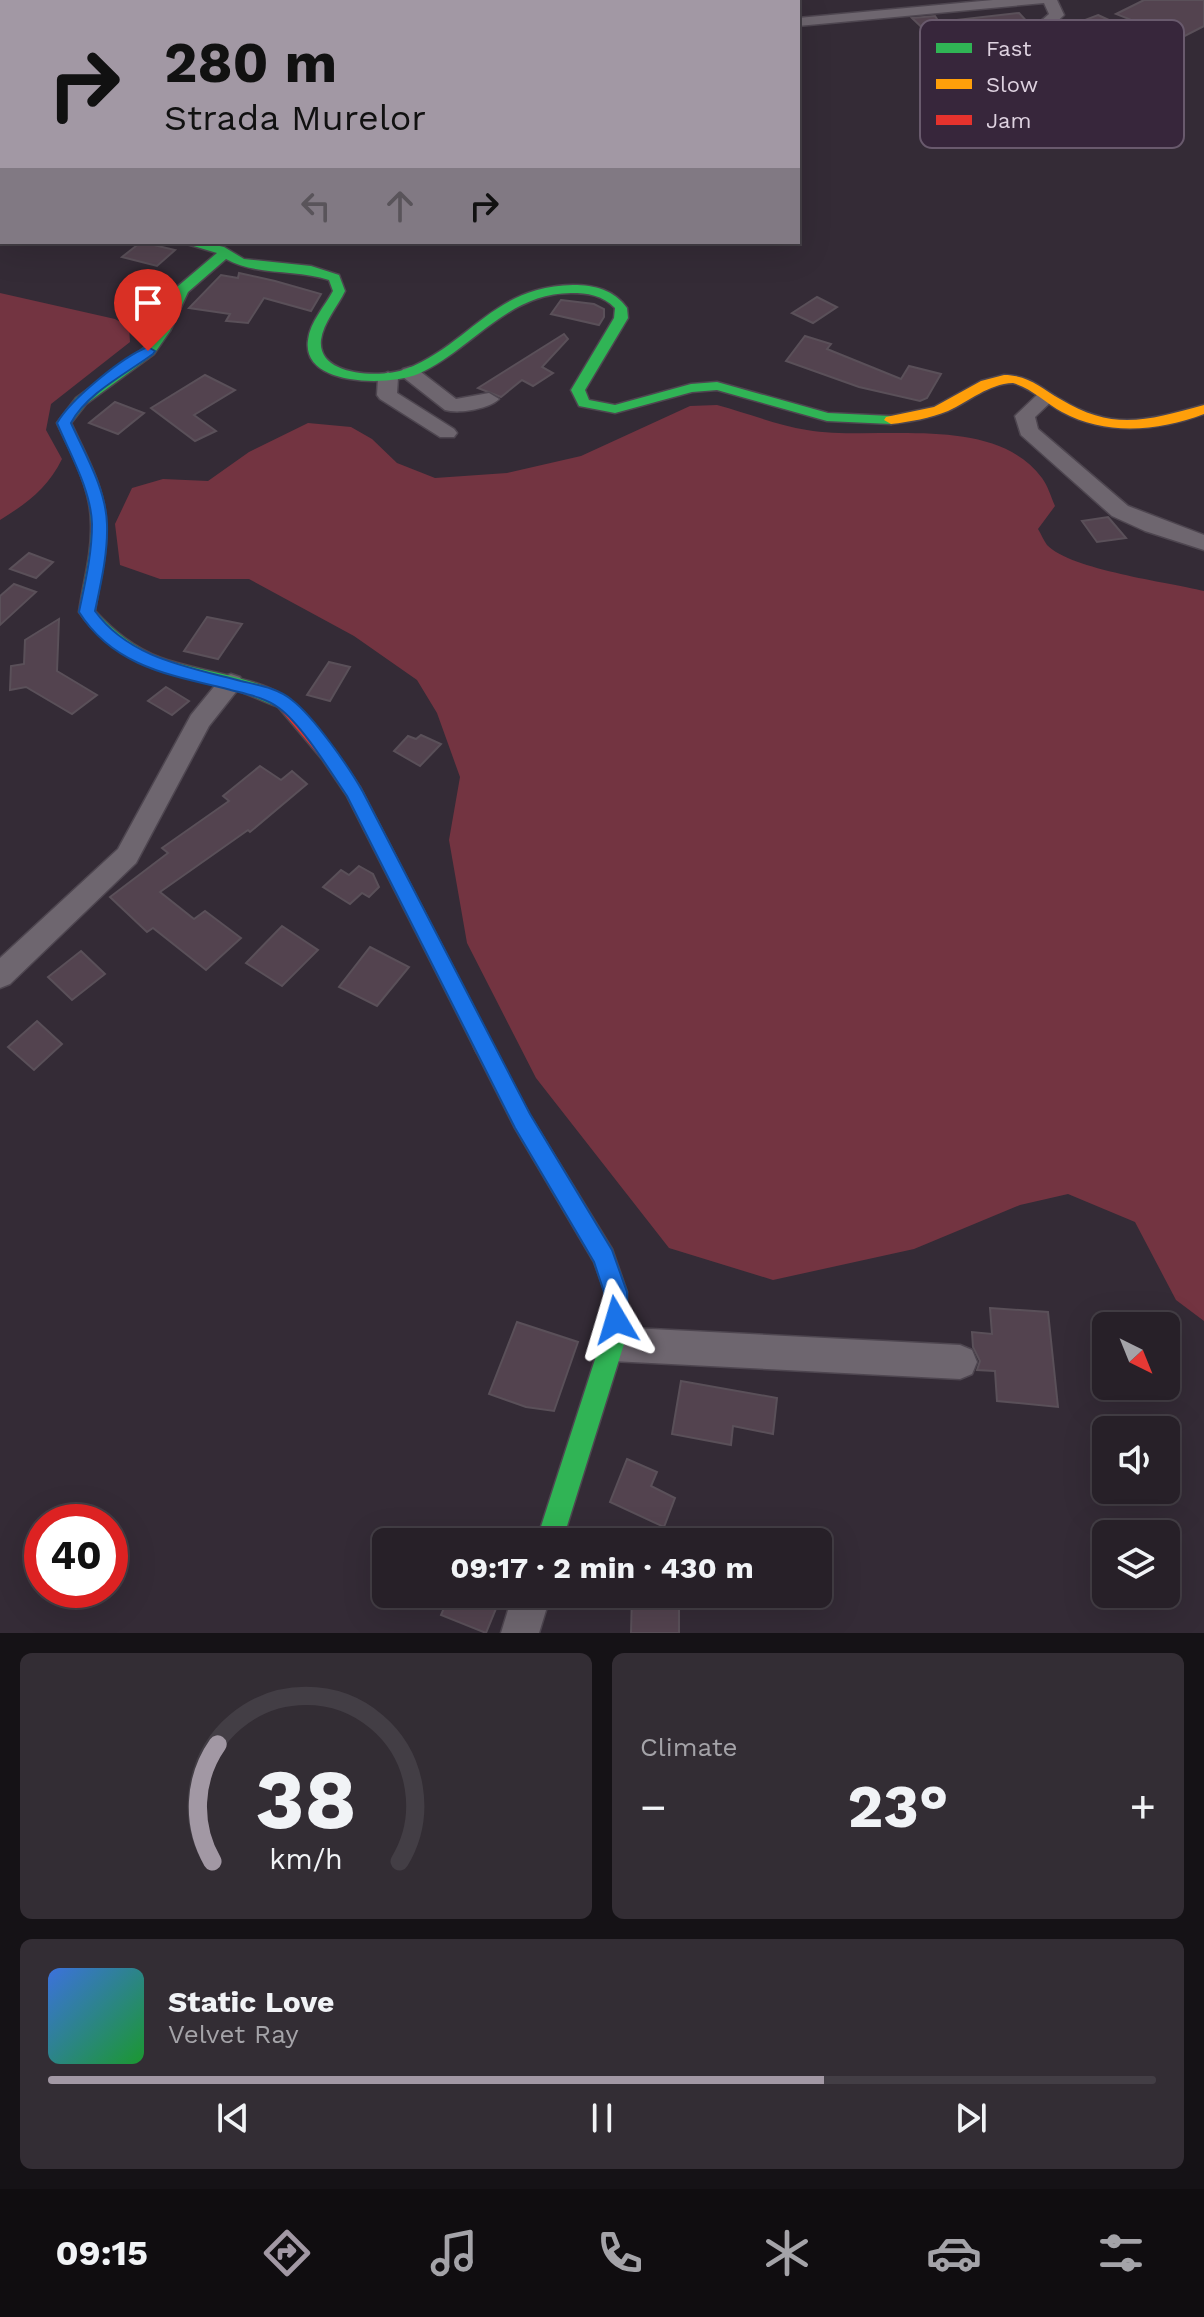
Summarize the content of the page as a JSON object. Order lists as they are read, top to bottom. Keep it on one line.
{"legend":["Fast","Slow","Jam"],"north":"bottom right","page":{"turn":["280 m","Strada Murelor"],"limit":"40","trip":"09:17 · 2 min · 430 m","tile":"Climate","heat":["−","23°","+"],"song":["Static Love","Velvet Ray"],"tabs":"09:15","gauge":["38","km/h"]}}
